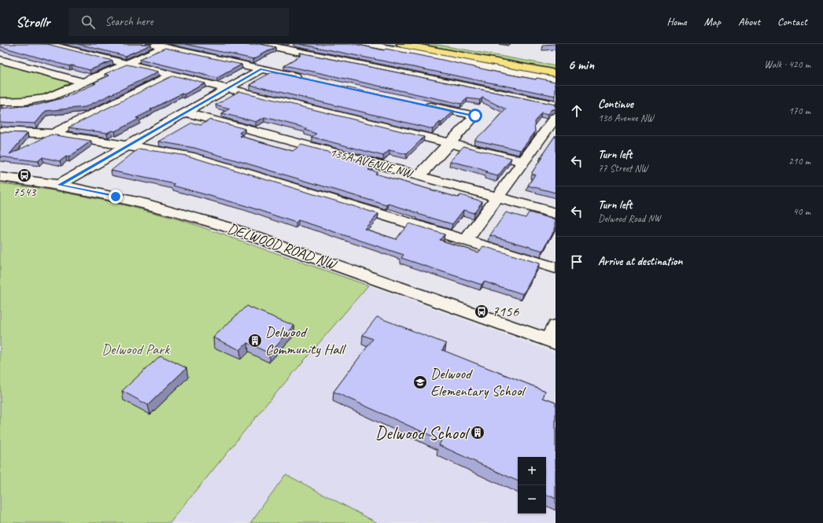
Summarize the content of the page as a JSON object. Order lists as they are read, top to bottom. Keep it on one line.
{"streets":{"street":["135A AVENUE NW","DELWOOD ROAD NW"]},"parks":["Delwood Park"],"places":{"bus stop":["7543","7156"],"building":["Delwood Community Hall","Delwood School"],"school or university":["Delwood Elementary School"]},"page":{"header":"Strollr","search":"Search here","nav":["Home","Map","About","Contact"],"heading":["6 min","Walk · 420 m"],"list":[["Continue","136 Avenue NW","170 m"],["Turn left","77 Street NW","210 m"],["Turn left","Delwood Road NW","40 m"],"Arrive at destination"],"map_buttons":["+","−"]}}
